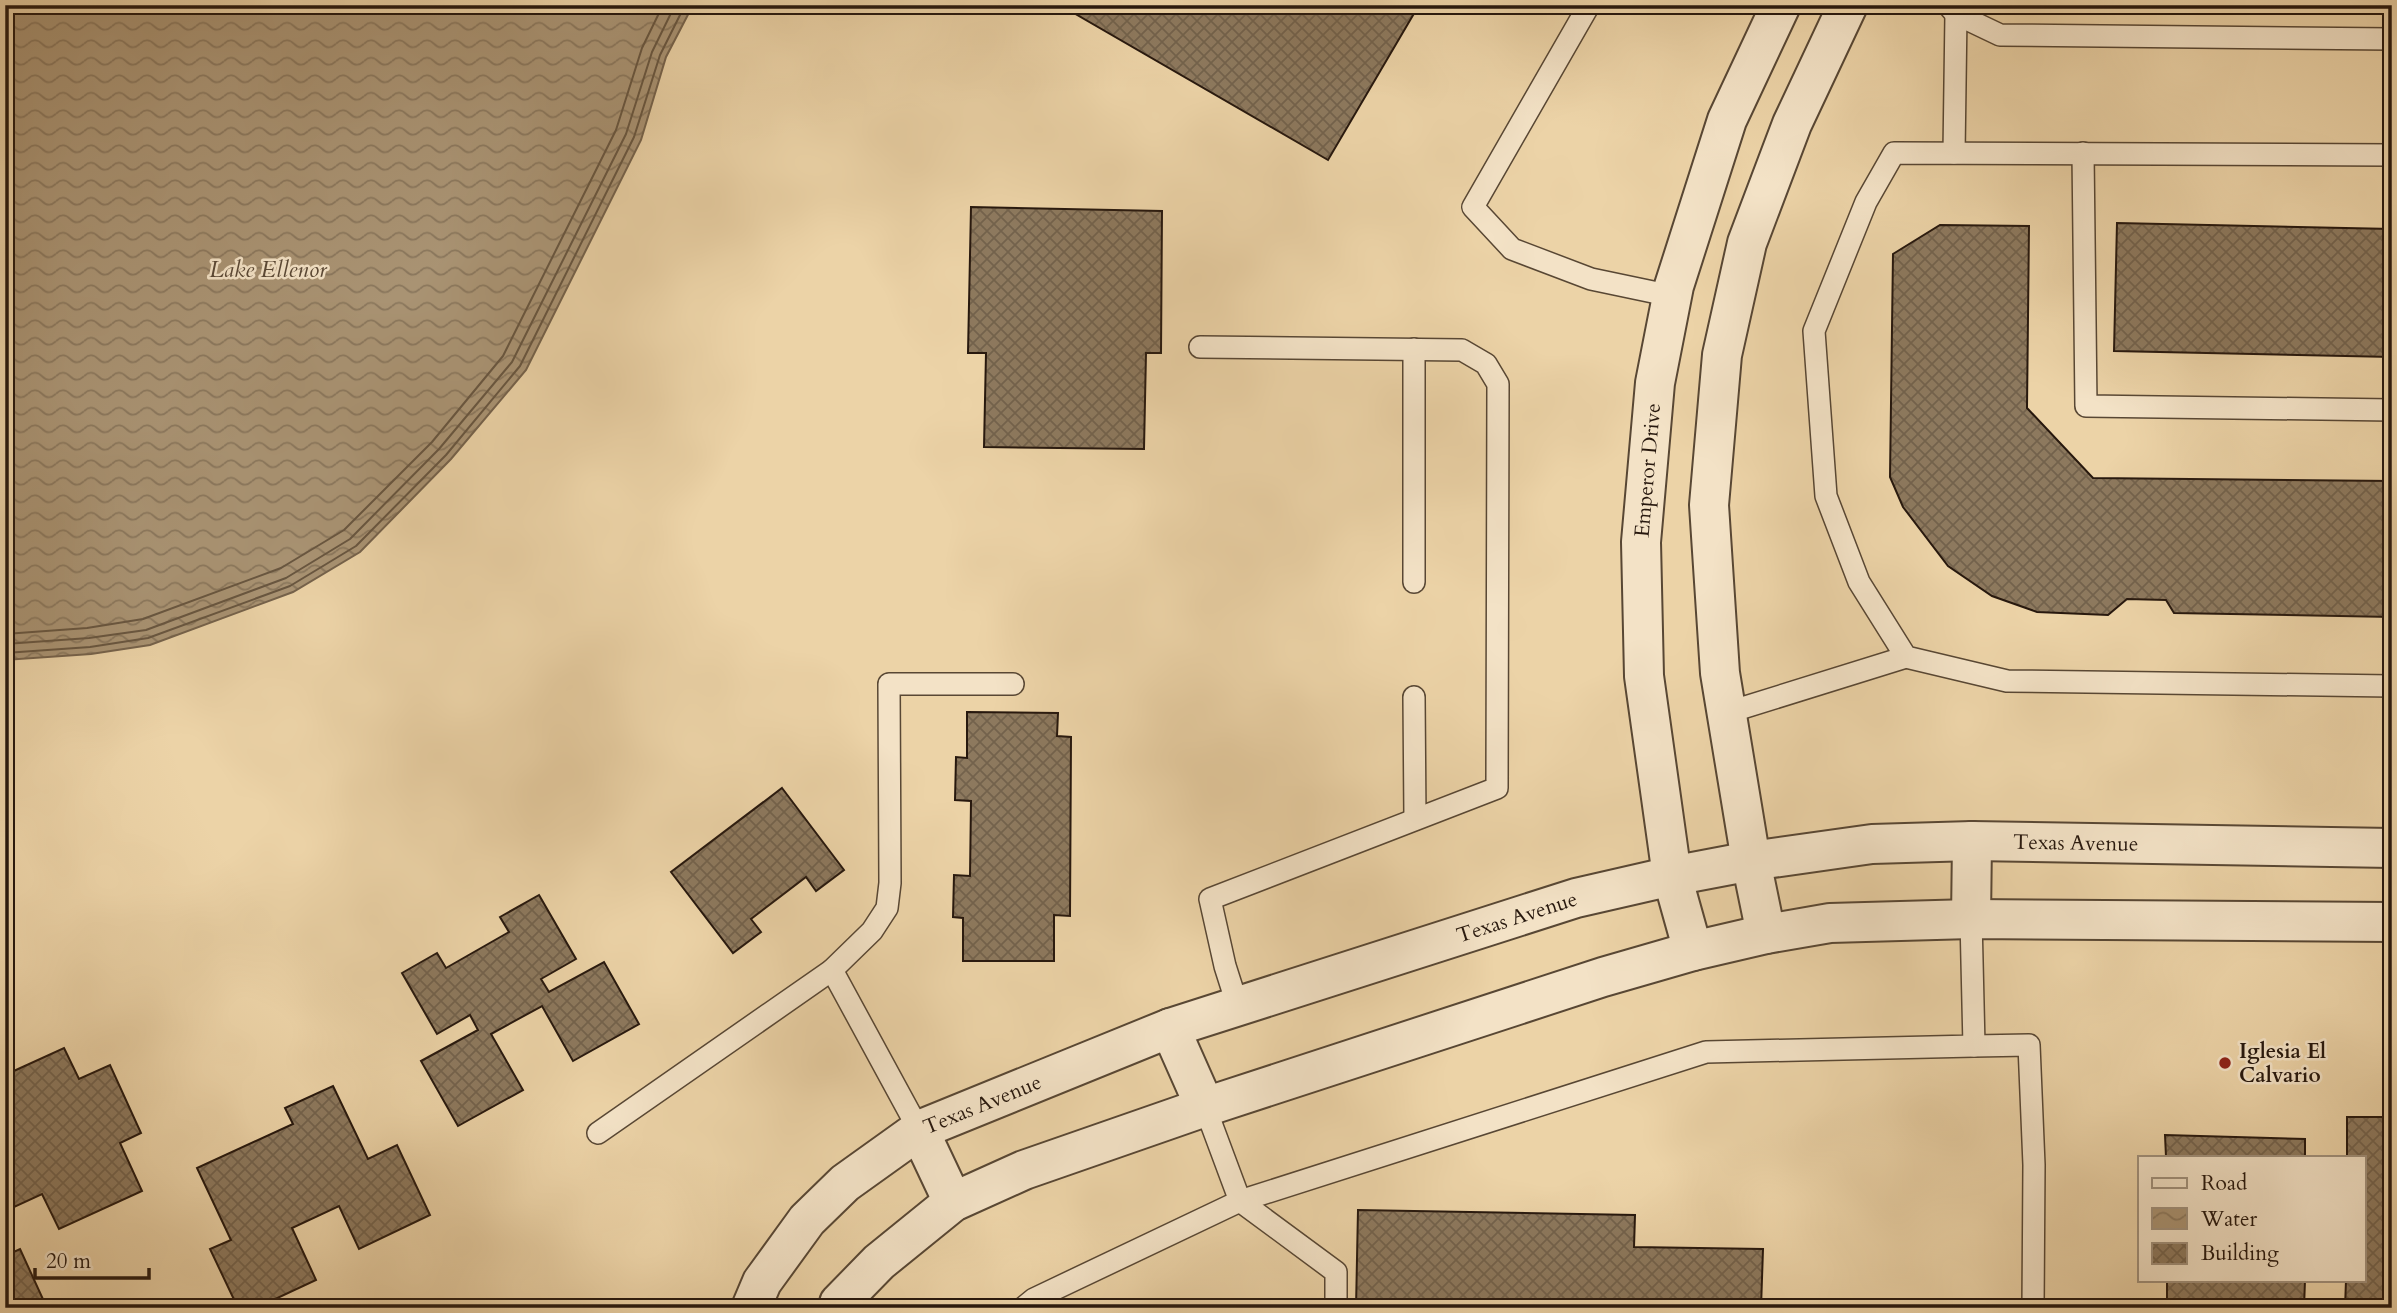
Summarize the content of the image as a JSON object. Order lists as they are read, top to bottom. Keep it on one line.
{"streets":{"street":["Emperor Drive","Texas Avenue"]},"crossings":[["Emperor Drive","Texas Avenue"]],"water":["Lake Ellenor"],"places":["Iglesia El Calvario"],"legend":["Road","Water","Building"],"scale_bar":"20 m"}
